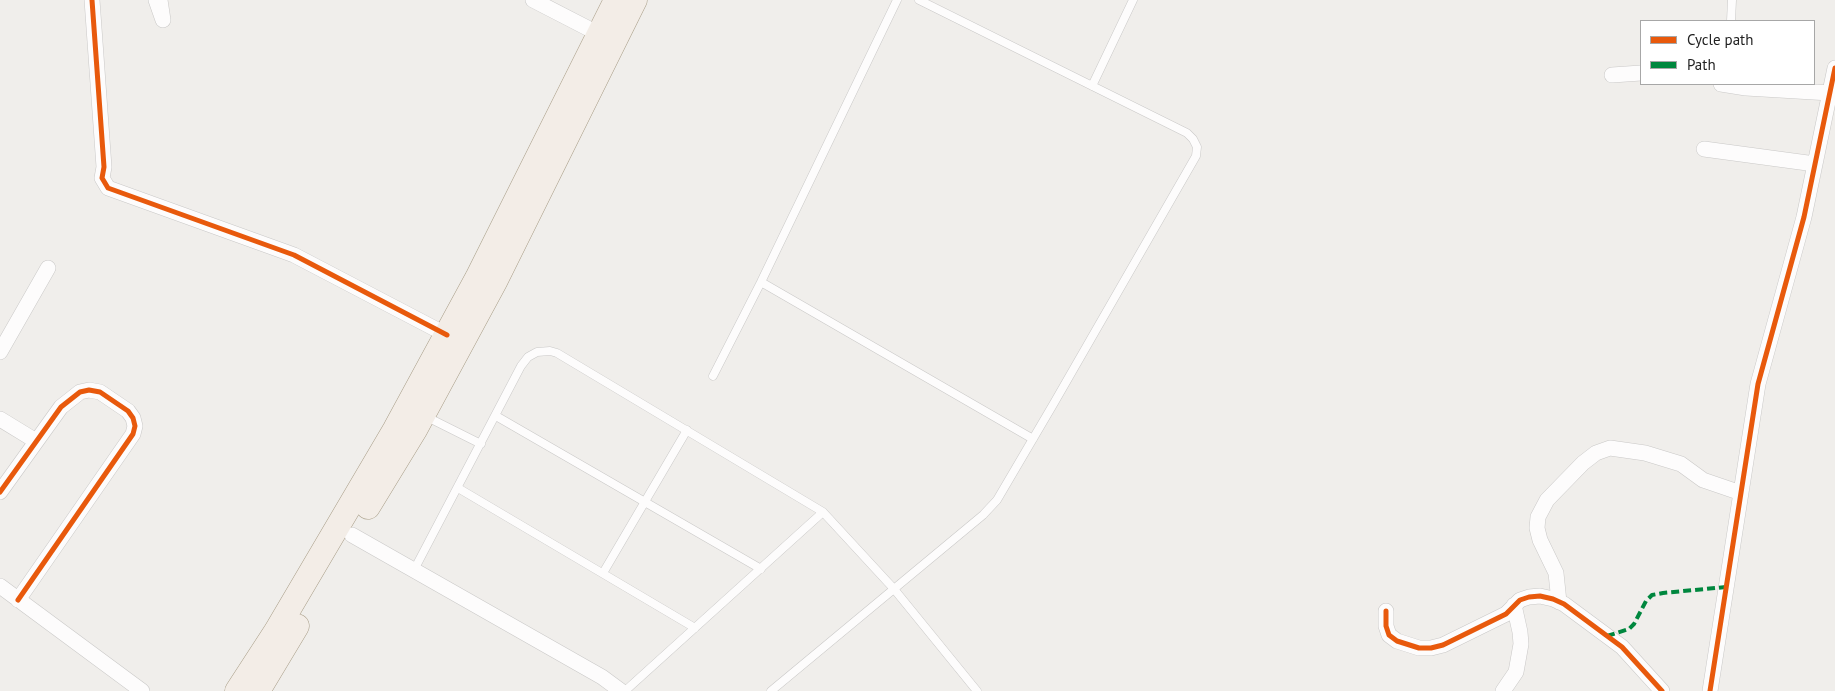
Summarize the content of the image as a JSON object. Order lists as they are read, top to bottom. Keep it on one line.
{"legend":["Cycle path","Path"]}
